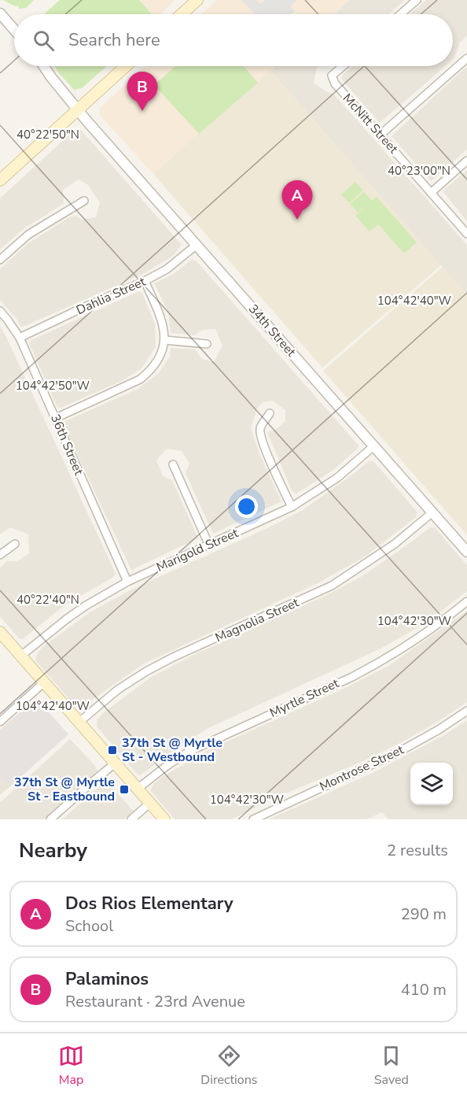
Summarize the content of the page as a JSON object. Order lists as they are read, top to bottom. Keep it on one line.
{"streets":{"street":["McNitt Street","Dahlia Street","34th Street","36th Street","Marigold Street","Magnolia Street","Myrtle Street","Montrose Street"]},"crossings":[["Dahlia Street","34th Street"],["Dahlia Street","36th Street"],["34th Street","Marigold Street"],["34th Street","Magnolia Street"],["36th Street","Marigold Street"]],"places":{"transit":["37th St @ Myrtle St - Westbound","37th St @ Myrtle St - Eastbound"]},"page":{"search":"Search here","pins":["B","A"],"heading":["Nearby","2 results"],"list":[{"mark":"A","name":"Dos Rios Elementary","note":"School","value":"290 m"},{"mark":"B","name":"Palaminos","note":"Restaurant · 23rd Avenue","value":"410 m"}],"nav":["Map","Directions","Saved"]},"coordinates":["40°22'50\"N","40°23'00\"N","104°42'40\"W","104°42'50\"W","40°22'40\"N","104°42'30\"W"]}
